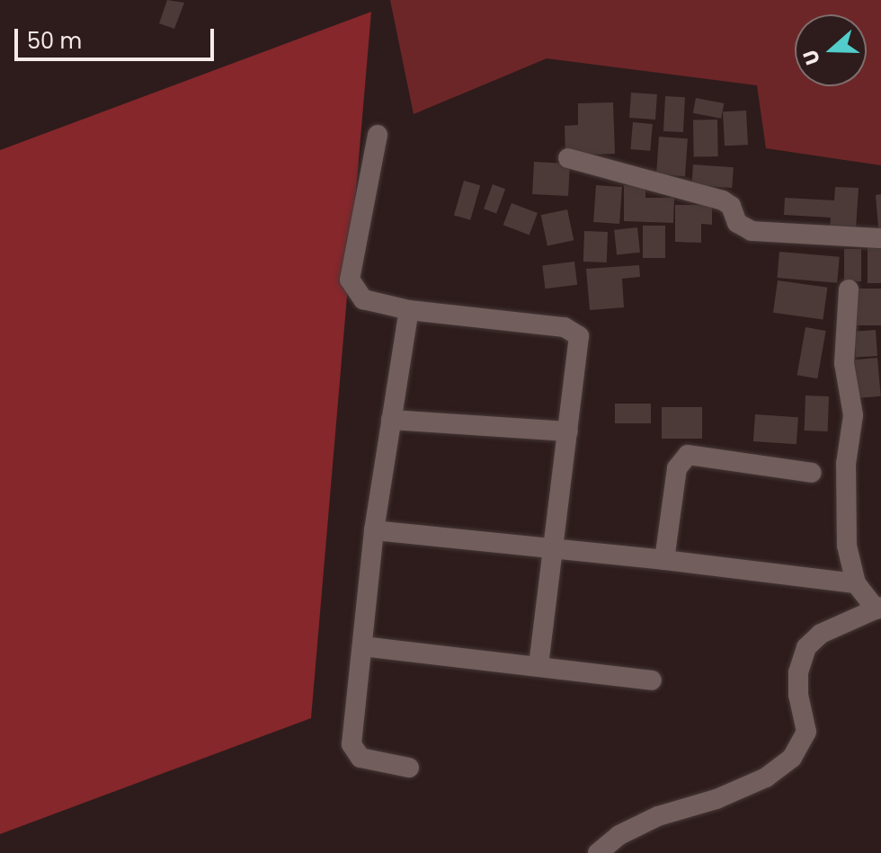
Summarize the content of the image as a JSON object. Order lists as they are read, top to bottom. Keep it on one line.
{"scale_bar":"50 m","north":"left"}
